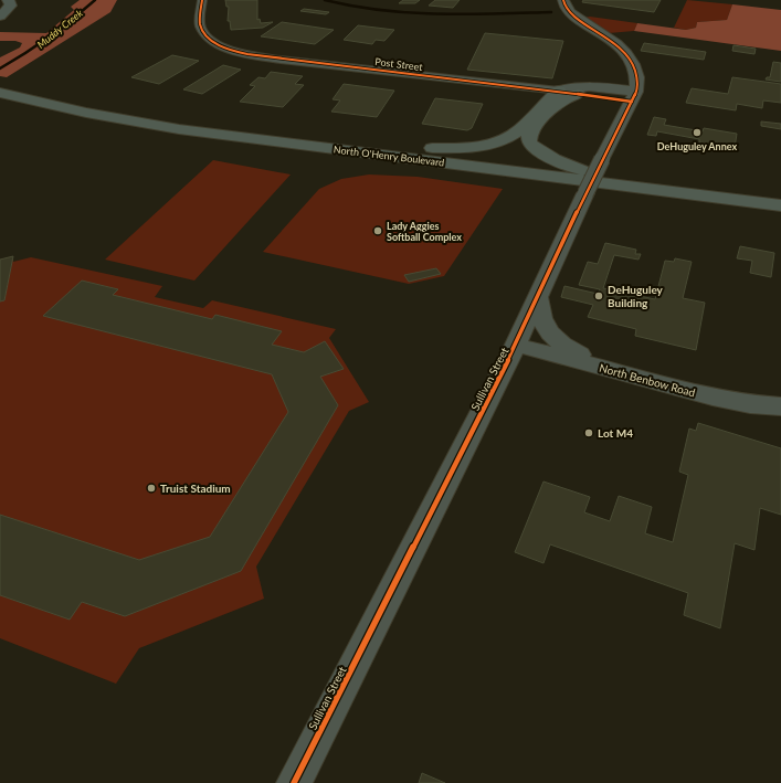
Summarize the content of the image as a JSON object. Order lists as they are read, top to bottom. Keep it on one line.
{"streets":{"highway":["North O'Henry Boulevard"],"street":["Post Street","Sullivan Street","North Benbow Road"]},"crossings":[["Post Street","Sullivan Street"],["Sullivan Street","North Benbow Road"]],"water":["Muddy Creek"],"places":["DeHuguley Annex","Lady Aggies Softball Complex","DeHuguley Building","Lot M4","Truist Stadium"]}
